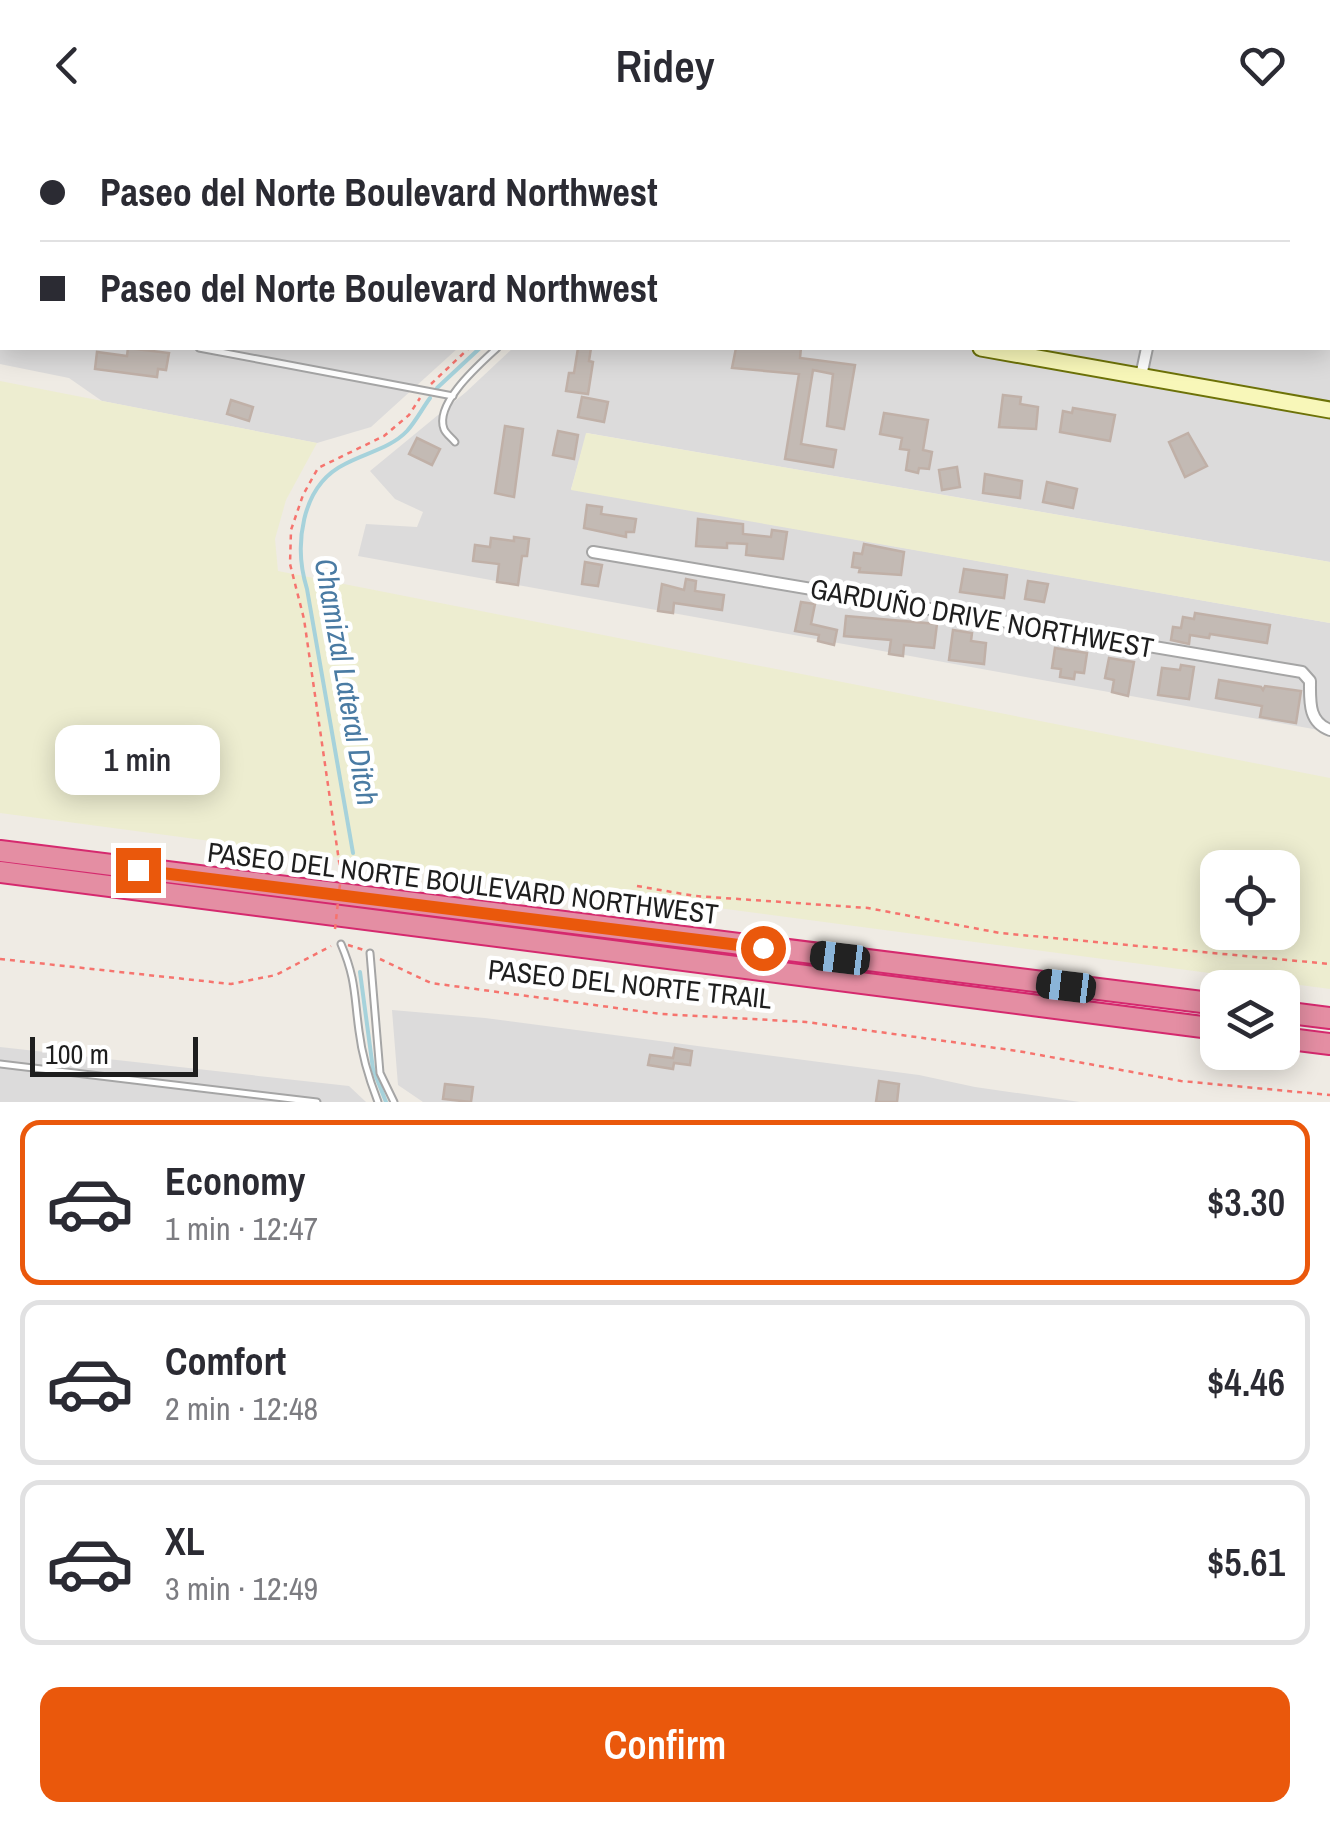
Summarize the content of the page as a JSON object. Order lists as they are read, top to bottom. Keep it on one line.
{"streets":{"highway":["PASEO DEL NORTE BOULEVARD NORTHWEST"],"street":["GARDUÑO DRIVE NORTHWEST"],"path":["PASEO DEL NORTE TRAIL"]},"water":["Chamizal Lateral Ditch"],"scale_bar":"100 m","page":{"header":"Ridey","banner":["Paseo del Norte Boulevard Northwest","Paseo del Norte Boulevard Northwest"],"bubble":"1 min","scale":"100 m","list":[{"name":"Economy","note":"1 min · 12:47","value":"$3.30"},{"name":"Comfort","note":"2 min · 12:48","value":"$4.46"},{"name":"XL","note":"3 min · 12:49","value":"$5.61"}],"buttons":"Confirm"}}
